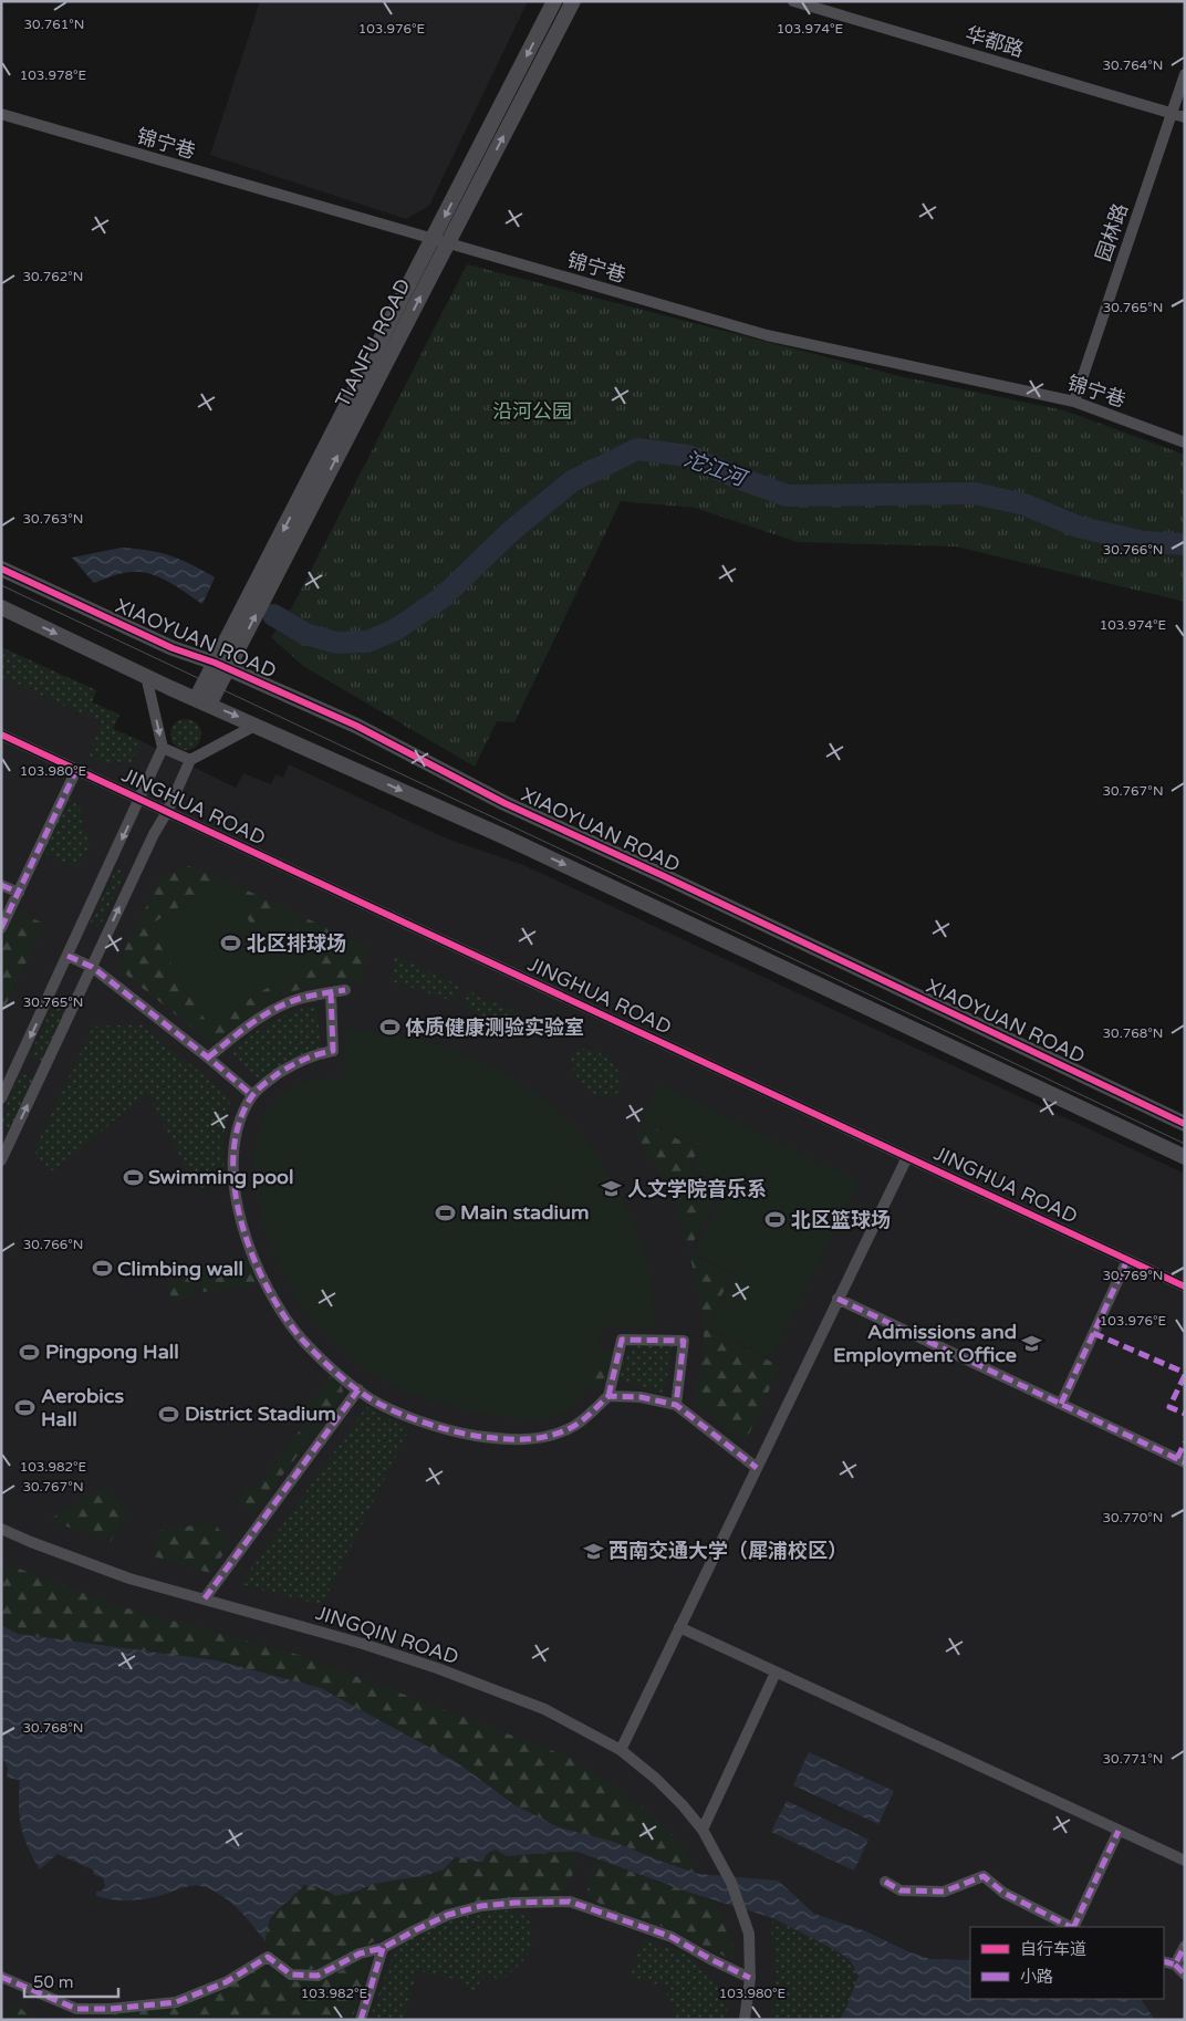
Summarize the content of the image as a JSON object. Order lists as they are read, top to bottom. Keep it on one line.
{"streets":{"street":["华都路","锦宁巷","园林路","TIANFU ROAD","XIAOYUAN ROAD","JINGHUA ROAD","JINGQIN ROAD"]},"crossings":[["华都路","园林路"],["锦宁巷","园林路"],["锦宁巷","TIANFU ROAD"],["TIANFU ROAD","XIAOYUAN ROAD"]],"water":["沱江河"],"parks":["沿河公园"],"places":{"sports":["北区排球场","体质健康测验实验室","Swimming pool","Main stadium","北区篮球场","Climbing wall","Pingpong Hall","Aerobics Hall","District Stadium"],"school or university":["人文学院音乐系","Admissions and Employment Office","西南交通大学（犀浦校区）"]},"legend":["自行车道","小路"],"scale_bar":"50 m","coordinates":["30.761°N","103.976°E","103.974°E","30.764°N","103.978°E","30.762°N","30.765°N","30.763°N","30.766°N","103.980°E","30.767°N","30.768°N","30.769°N","103.982°E","30.770°N","30.771°N"]}
